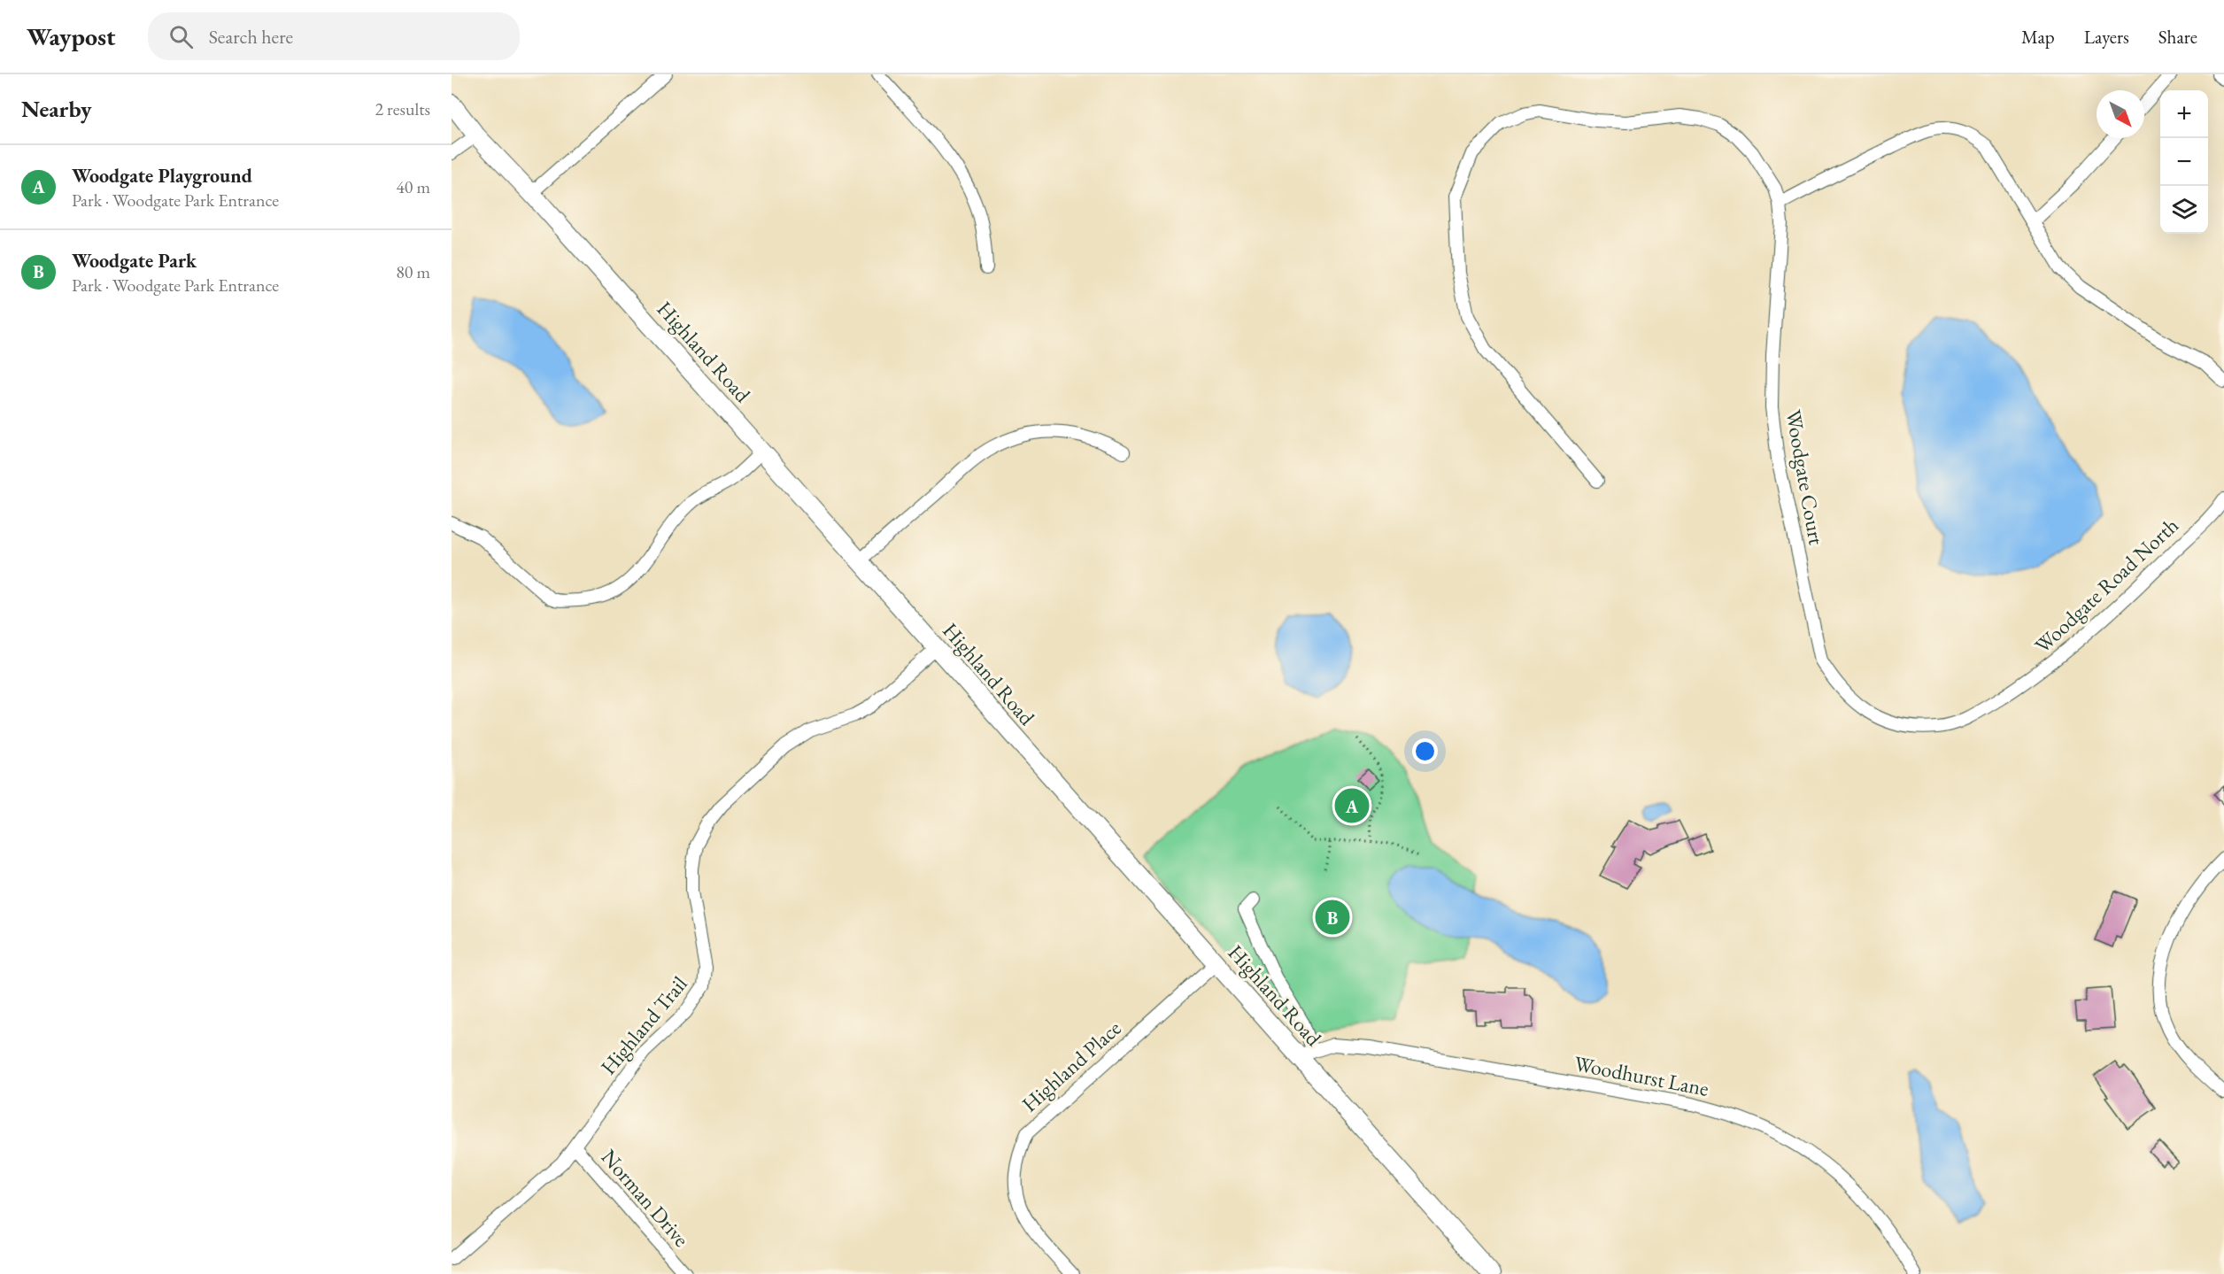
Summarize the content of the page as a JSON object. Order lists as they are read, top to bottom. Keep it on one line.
{"streets":{"street":["Highland Road","Woodgate Court","Woodgate Road North","Highland Trail","Highland Place","Woodhurst Lane","Norman Drive"]},"crossings":[["Highland Road","Highland Trail"],["Highland Road","Highland Place"],["Highland Road","Woodhurst Lane"],["Woodgate Court","Woodgate Road North"],["Highland Trail","Norman Drive"]],"north":"bottom right","page":{"header":"Waypost","search":"Search here","nav":["Map","Layers","Share"],"heading":["Nearby","2 results"],"map_buttons":["+","−"],"list":[{"mark":"A","name":"Woodgate Playground","note":"Park · Woodgate Park Entrance","value":"40 m"},{"mark":"B","name":"Woodgate Park","note":"Park · Woodgate Park Entrance","value":"80 m"}],"pins":["A","B"]}}
